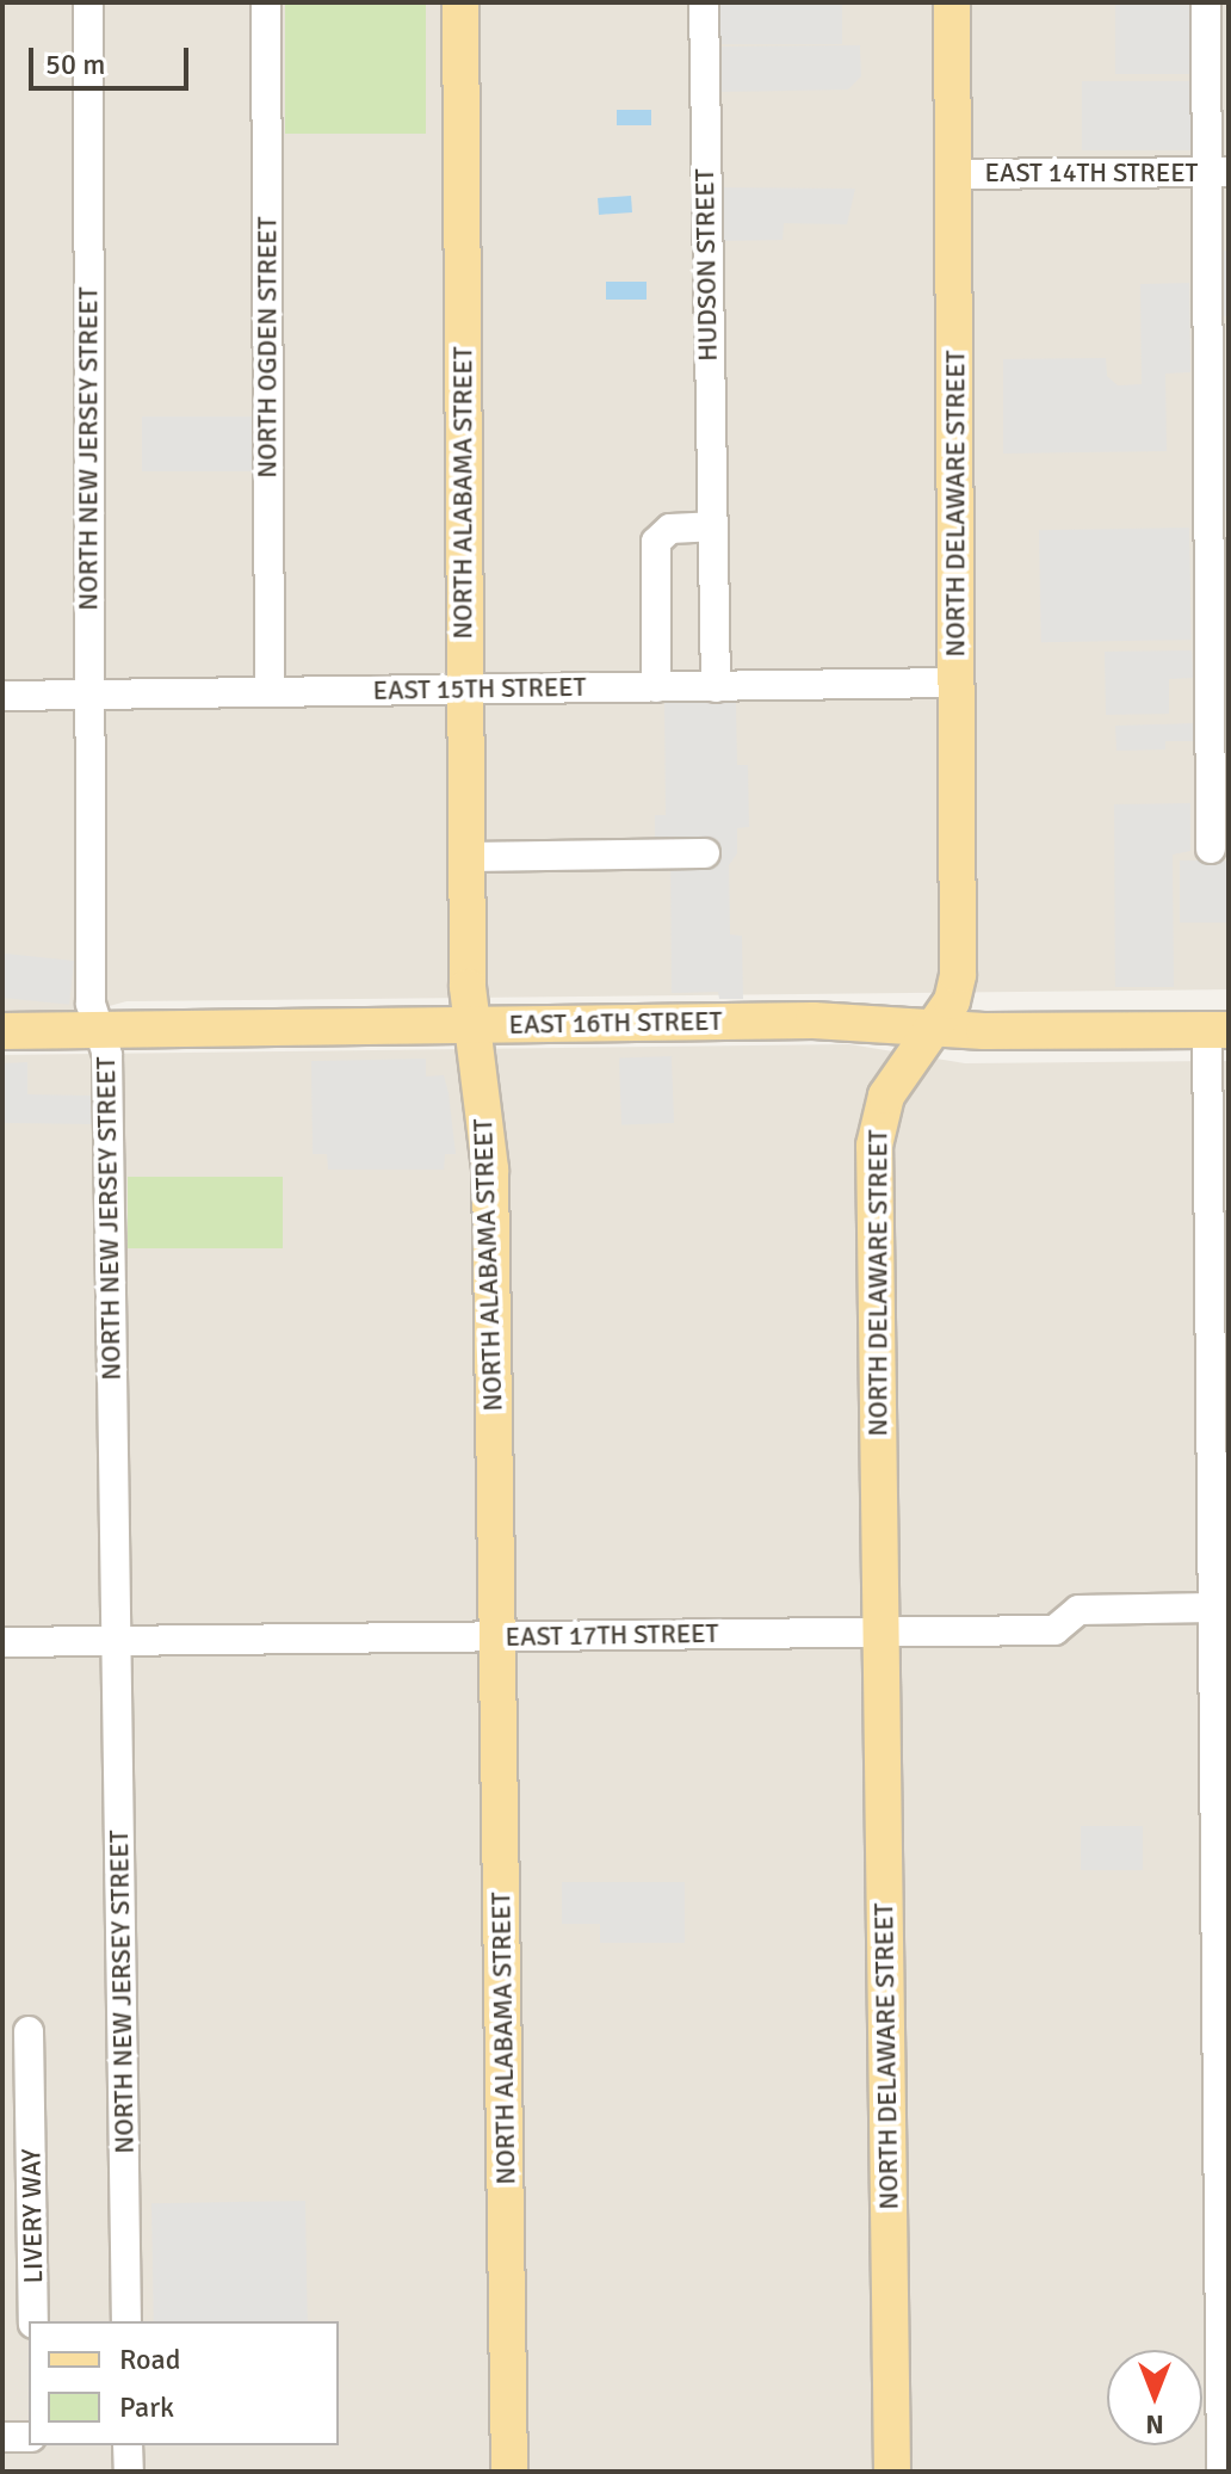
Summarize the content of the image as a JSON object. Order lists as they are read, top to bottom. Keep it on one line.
{"streets":{"main road":["NORTH ALABAMA STREET","NORTH DELAWARE STREET","EAST 16TH STREET"],"street":["EAST 14TH STREET","HUDSON STREET","NORTH OGDEN STREET","NORTH NEW JERSEY STREET","EAST 15TH STREET","EAST 17TH STREET","LIVERY WAY"]},"crossings":[["EAST 14TH STREET","NORTH DELAWARE STREET"],["HUDSON STREET","EAST 15TH STREET"],["NORTH OGDEN STREET","EAST 15TH STREET"],["NORTH NEW JERSEY STREET","EAST 15TH STREET"],["NORTH NEW JERSEY STREET","EAST 16TH STREET"],["NORTH NEW JERSEY STREET","EAST 17TH STREET"],["NORTH ALABAMA STREET","EAST 15TH STREET"],["NORTH ALABAMA STREET","EAST 16TH STREET"],["NORTH ALABAMA STREET","EAST 17TH STREET"],["NORTH DELAWARE STREET","EAST 15TH STREET"],["NORTH DELAWARE STREET","EAST 16TH STREET"],["NORTH DELAWARE STREET","EAST 17TH STREET"]],"legend":["Road","Park"],"scale_bar":"50 m","north":"bottom"}
